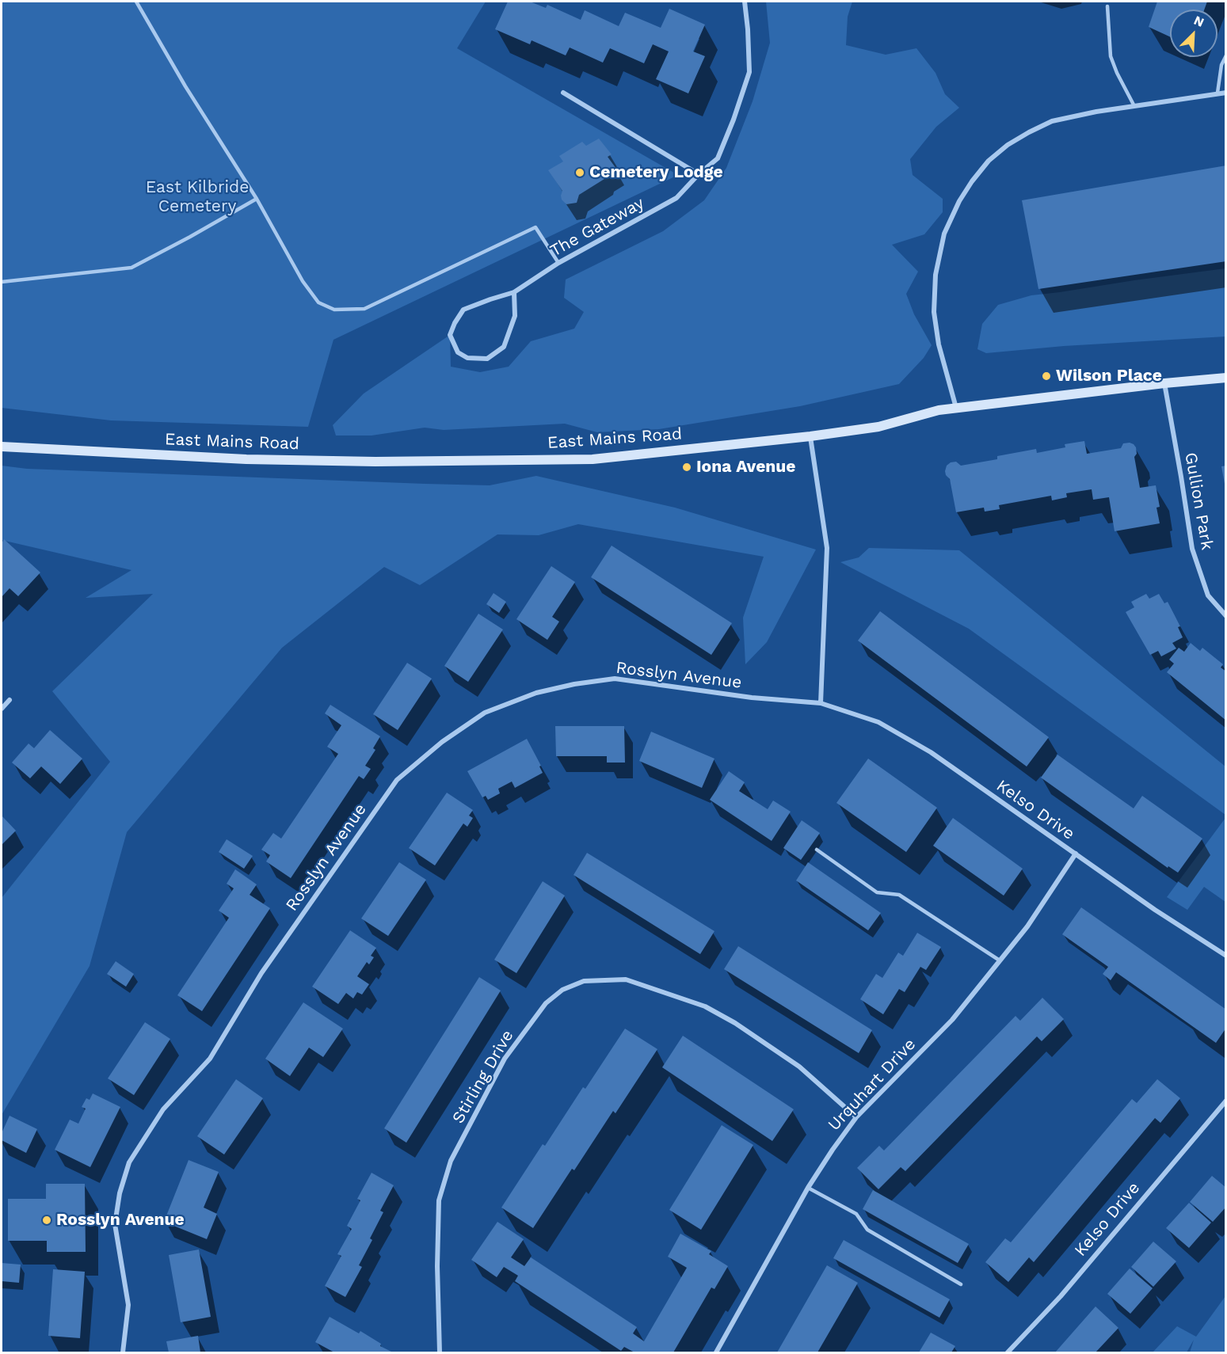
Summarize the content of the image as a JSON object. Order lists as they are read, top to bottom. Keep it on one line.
{"streets":{"main road":["East Mains Road"],"street":["The Gateway","Gullion Park","Rosslyn Avenue","Kelso Drive","Stirling Drive","Urquhart Drive"]},"crossings":[["East Mains Road","Gullion Park"],["Rosslyn Avenue","Kelso Drive"],["Kelso Drive","Urquhart Drive"],["Stirling Drive","Urquhart Drive"]],"parks":["East Kilbride Cemetery"],"places":["Cemetery Lodge","Wilson Place","Iona Avenue","Rosslyn Avenue"],"north":"top right"}
